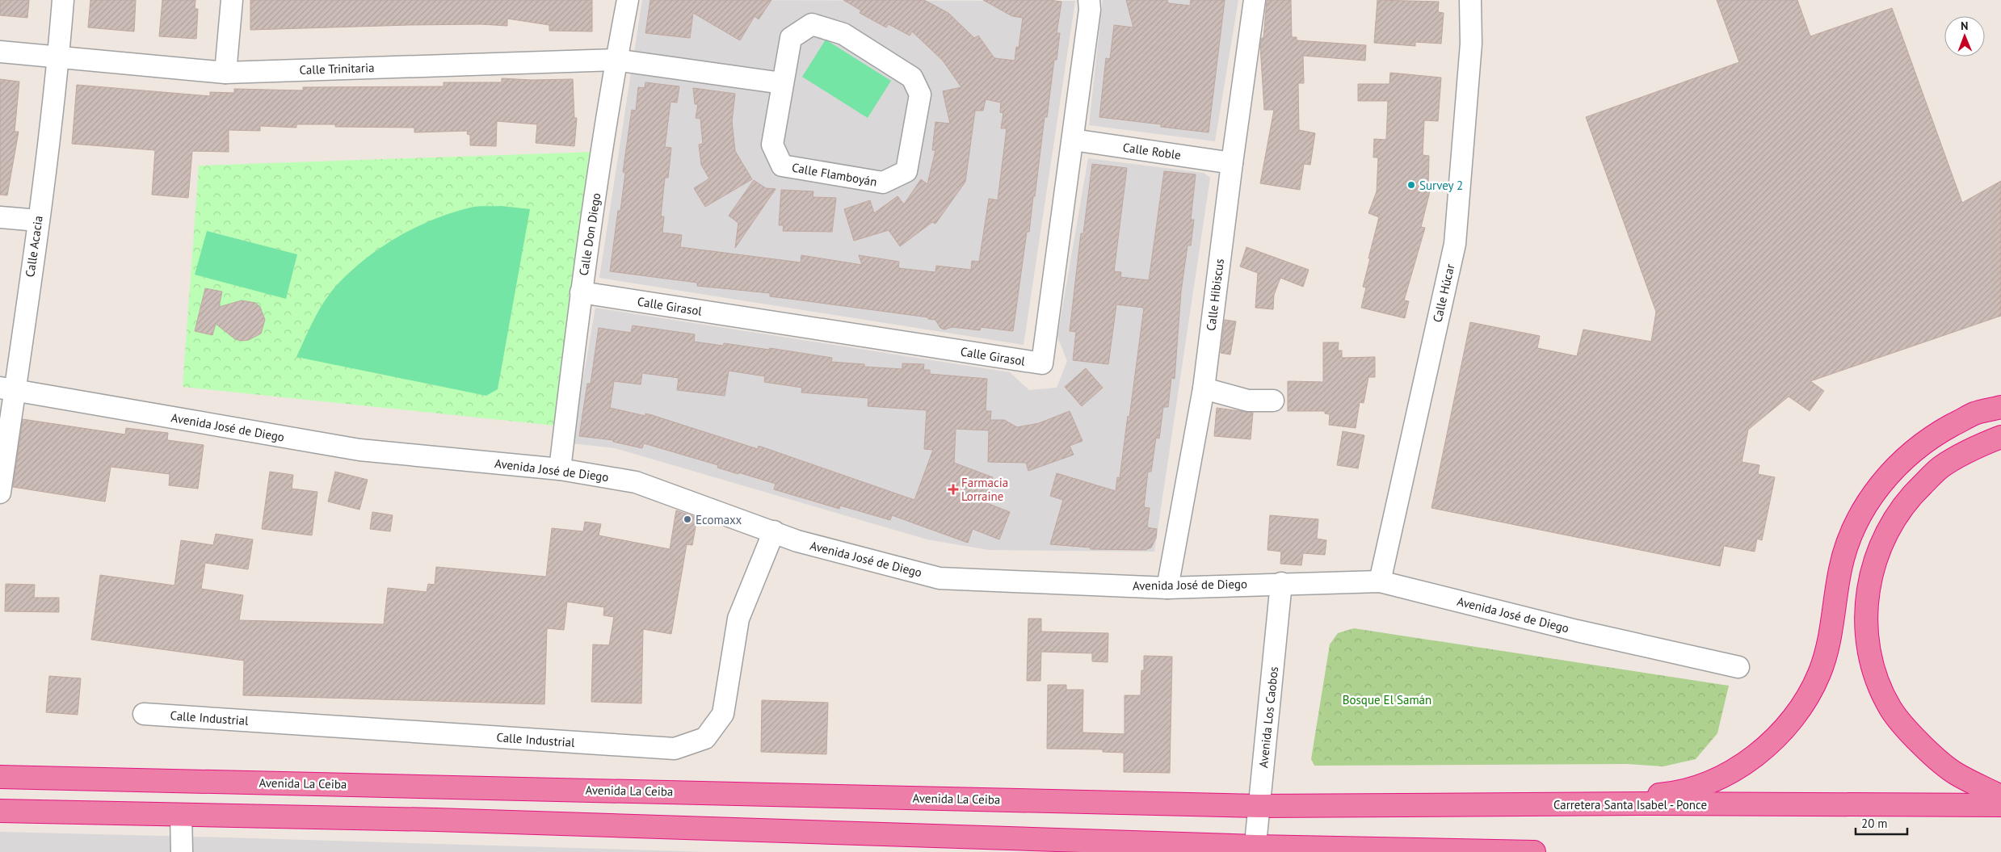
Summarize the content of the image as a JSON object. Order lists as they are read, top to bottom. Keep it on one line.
{"streets":{"highway":["Avenida La Ceiba","Carretera Santa Isabel - Ponce"],"street":["Calle Trinitaria","Calle Roble","Calle Flamboyán","Calle Don Diego","Calle Acacia","Calle Húcar","Calle Hibiscus","Calle Girasol","Avenida José de Diego","Avenida Los Caobos","Calle Industrial"]},"crossings":[["Calle Trinitaria","Calle Don Diego"],["Calle Trinitaria","Calle Acacia"],["Calle Roble","Calle Hibiscus"],["Calle Roble","Calle Girasol"],["Calle Don Diego","Calle Girasol"],["Calle Don Diego","Avenida José de Diego"],["Calle Acacia","Avenida José de Diego"],["Calle Húcar","Avenida José de Diego"],["Calle Hibiscus","Avenida José de Diego"],["Avenida José de Diego","Avenida Los Caobos"],["Avenida José de Diego","Calle Industrial"],["Avenida Los Caobos","Avenida La Ceiba"],["Avenida Los Caobos","Carretera Santa Isabel - Ponce"],["Avenida La Ceiba","Carretera Santa Isabel - Ponce"]],"parks":["Bosque El Samán"],"places":{"other":["Survey 2","Ecomaxx"],"health":["Farmacia Lorraine"]},"scale_bar":"20 m","north":"top"}
